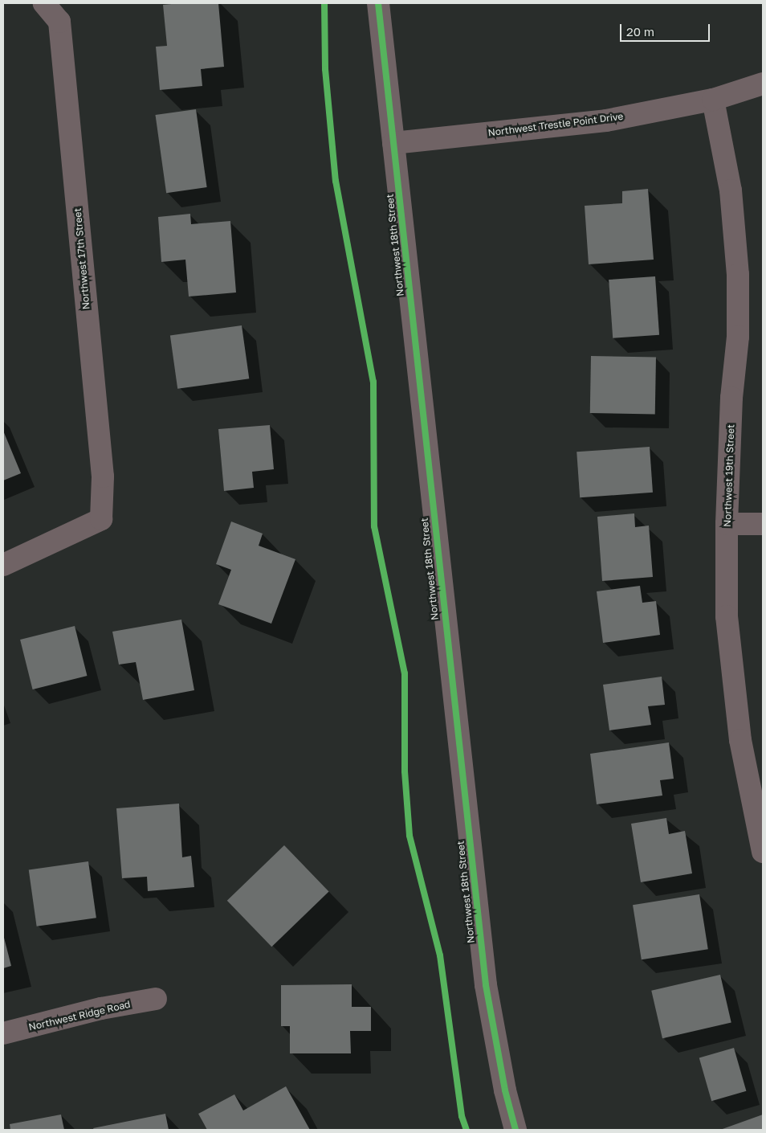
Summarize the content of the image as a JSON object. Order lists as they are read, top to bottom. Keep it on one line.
{"streets":{"street":["Northwest Trestle Point Drive","Northwest 18th Street","Northwest 17th Street","Northwest 19th Street","Northwest Ridge Road"]},"crossings":[["Northwest Trestle Point Drive","Northwest 18th Street"],["Northwest Trestle Point Drive","Northwest 19th Street"]],"scale_bar":"20 m"}
